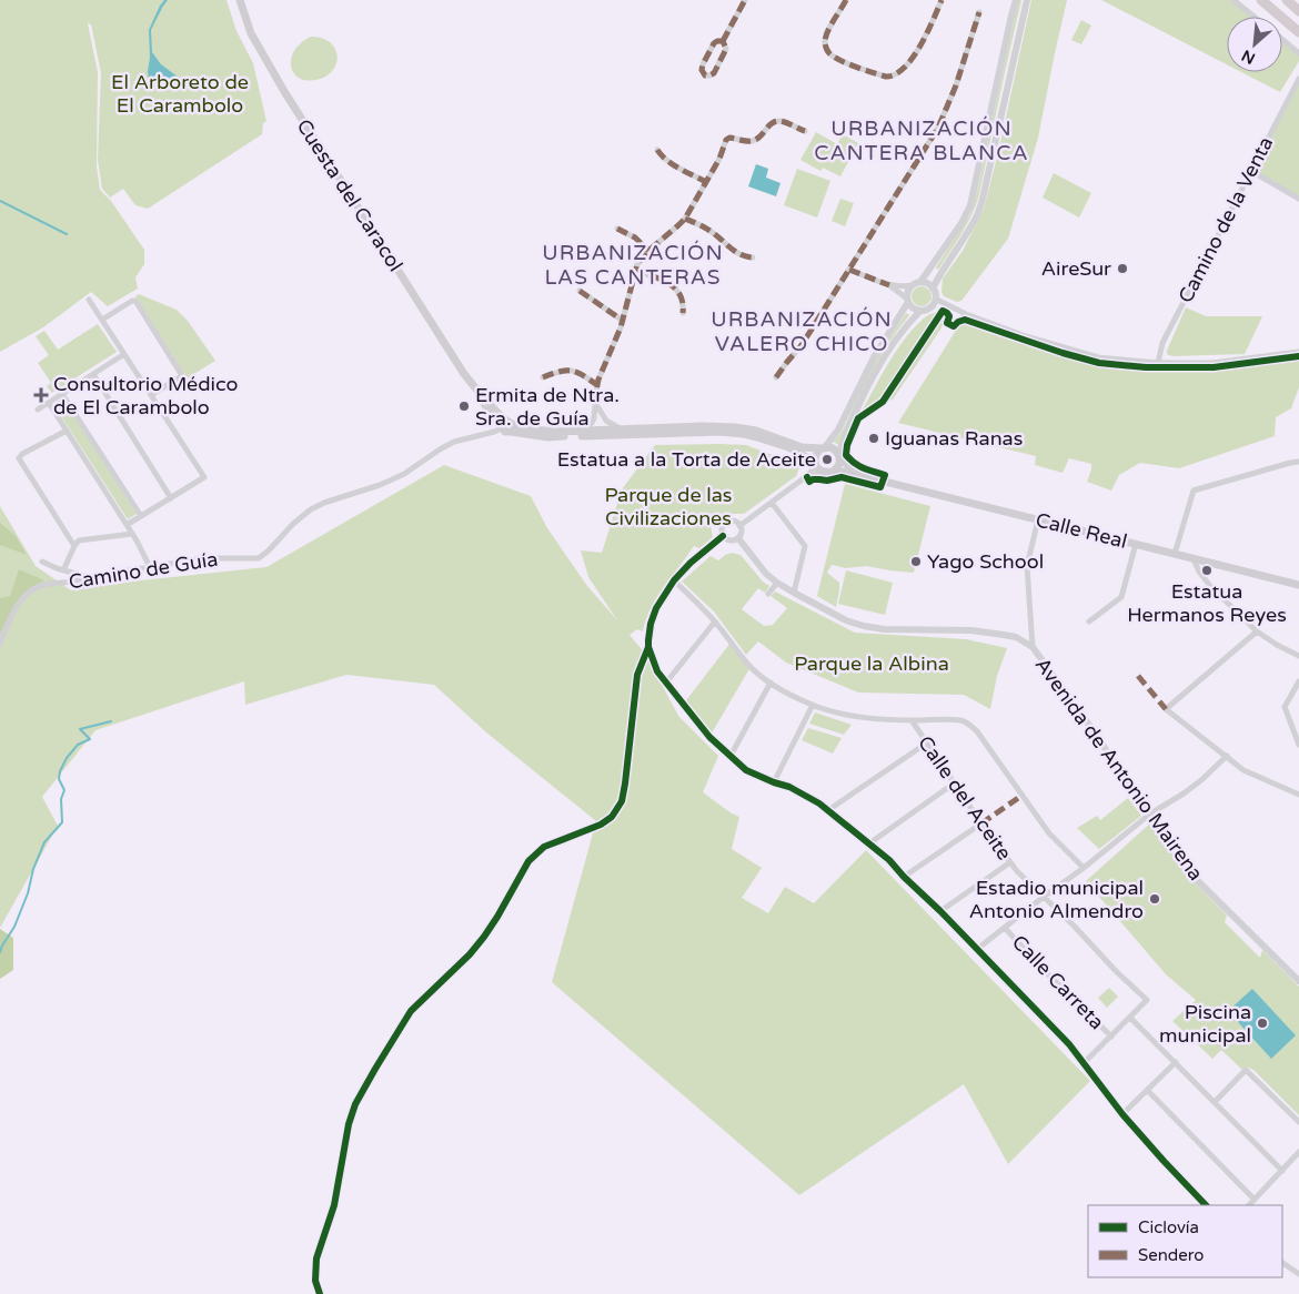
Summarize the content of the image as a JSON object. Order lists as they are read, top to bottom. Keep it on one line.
{"streets":{"main road":["Cuesta del Caracol","Calle Real"],"street":["Camino de la Venta","Camino de Guía","Avenida de Antonio Mairena","Calle del Aceite","Calle Carreta"]},"crossings":[["Cuesta del Caracol","Camino de Guía"]],"districts":["URBANIZACIÓN CANTERA BLANCA","URBANIZACIÓN LAS CANTERAS","URBANIZACIÓN VALERO CHICO"],"parks":["El Arboreto de El Carambolo","Parque de las Civilizaciones","Parque la Albina"],"places":{"other":["AireSur","Ermita de Ntra. Sra. de Guía","Iguanas Ranas","Estatua a la Torta de Aceite","Yago School","Estatua Hermanos Reyes","Estadio municipal Antonio Almendro","Piscina municipal"],"health":["Consultorio Médico de El Carambolo"]},"legend":["Ciclovía","Sendero"],"north":"bottom left"}
